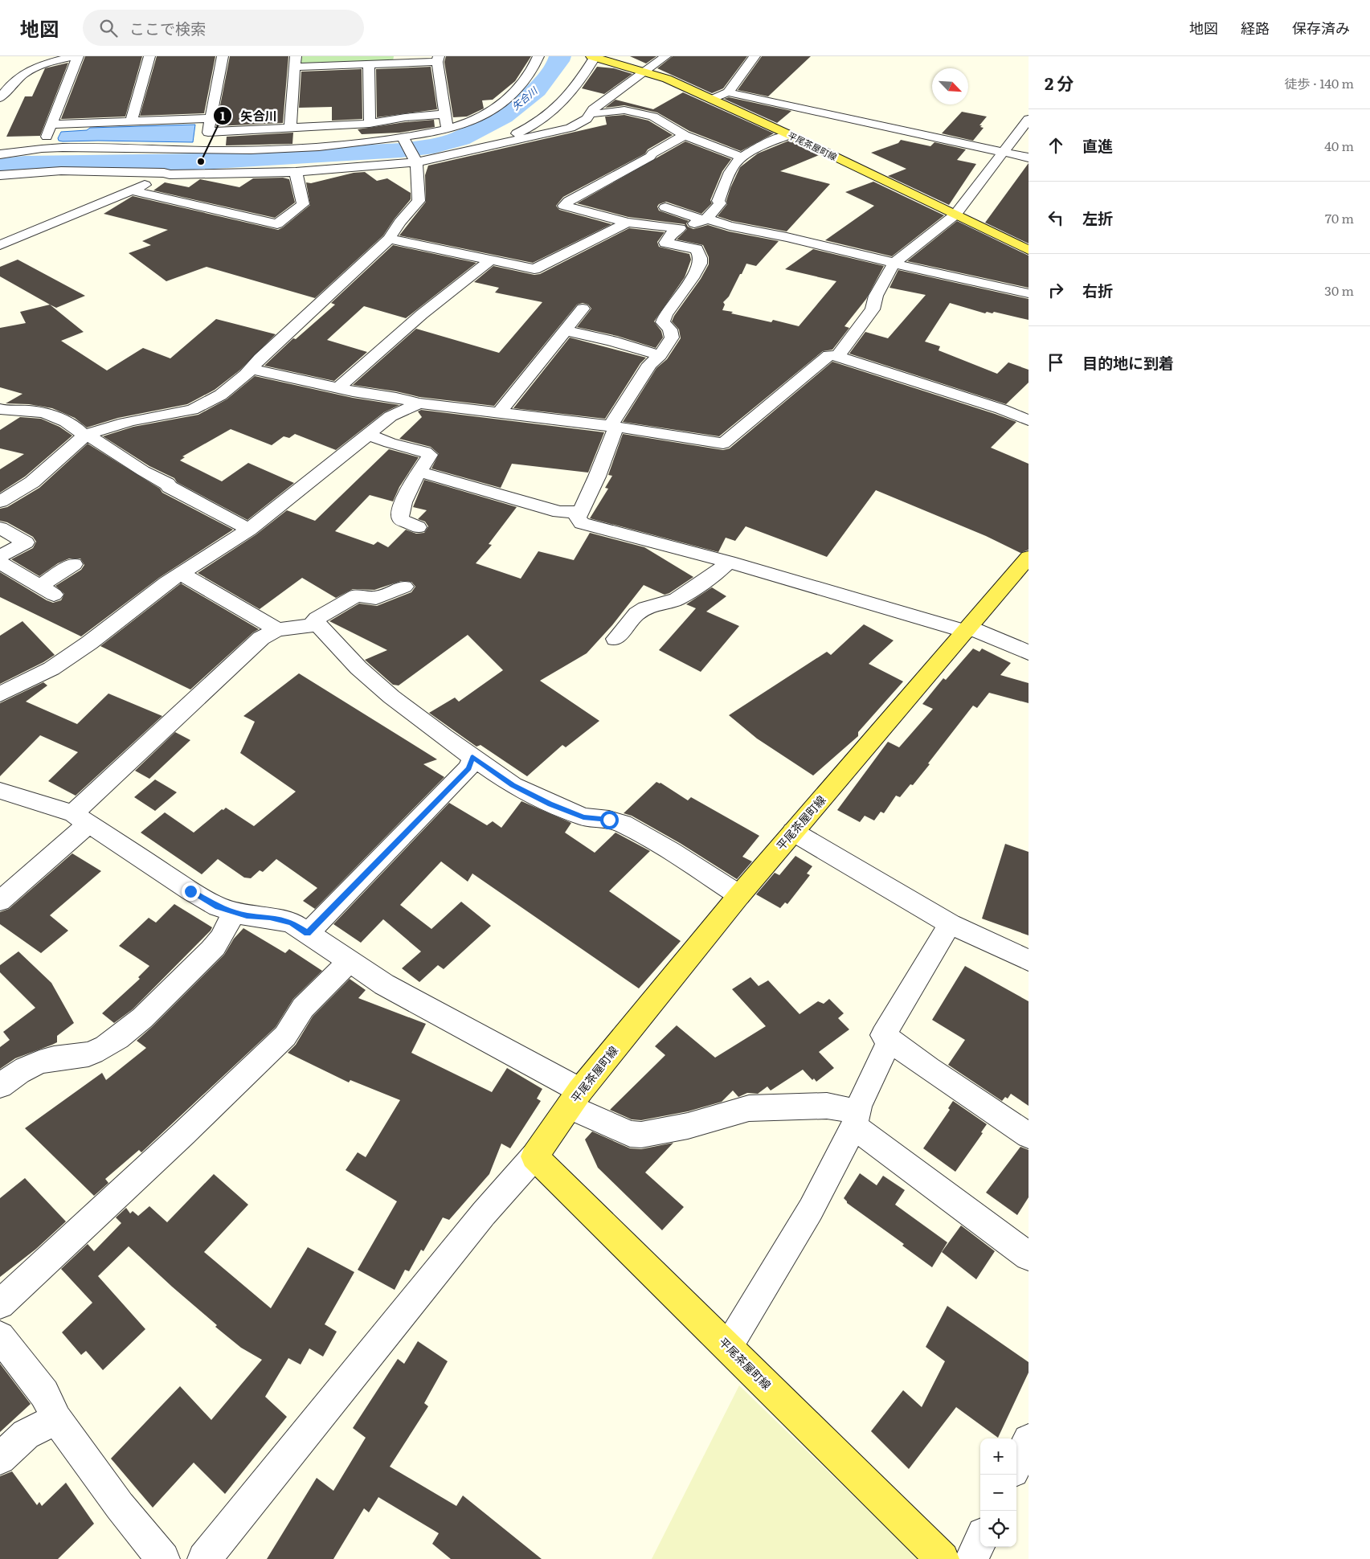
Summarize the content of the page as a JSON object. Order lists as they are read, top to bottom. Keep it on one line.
{"streets":{"main road":["平尾茶屋町線"]},"water":["矢合川"],"places":["矢合川"],"north":"bottom right","page":{"header":"地図","search":"ここで検索","nav":["地図","経路","保存済み"],"heading":["2 分","徒歩 · 140 m"],"list":[["直進","40 m"],["左折","70 m"],["右折","30 m"],"目的地に到着"],"map_buttons":["+","−"]}}
